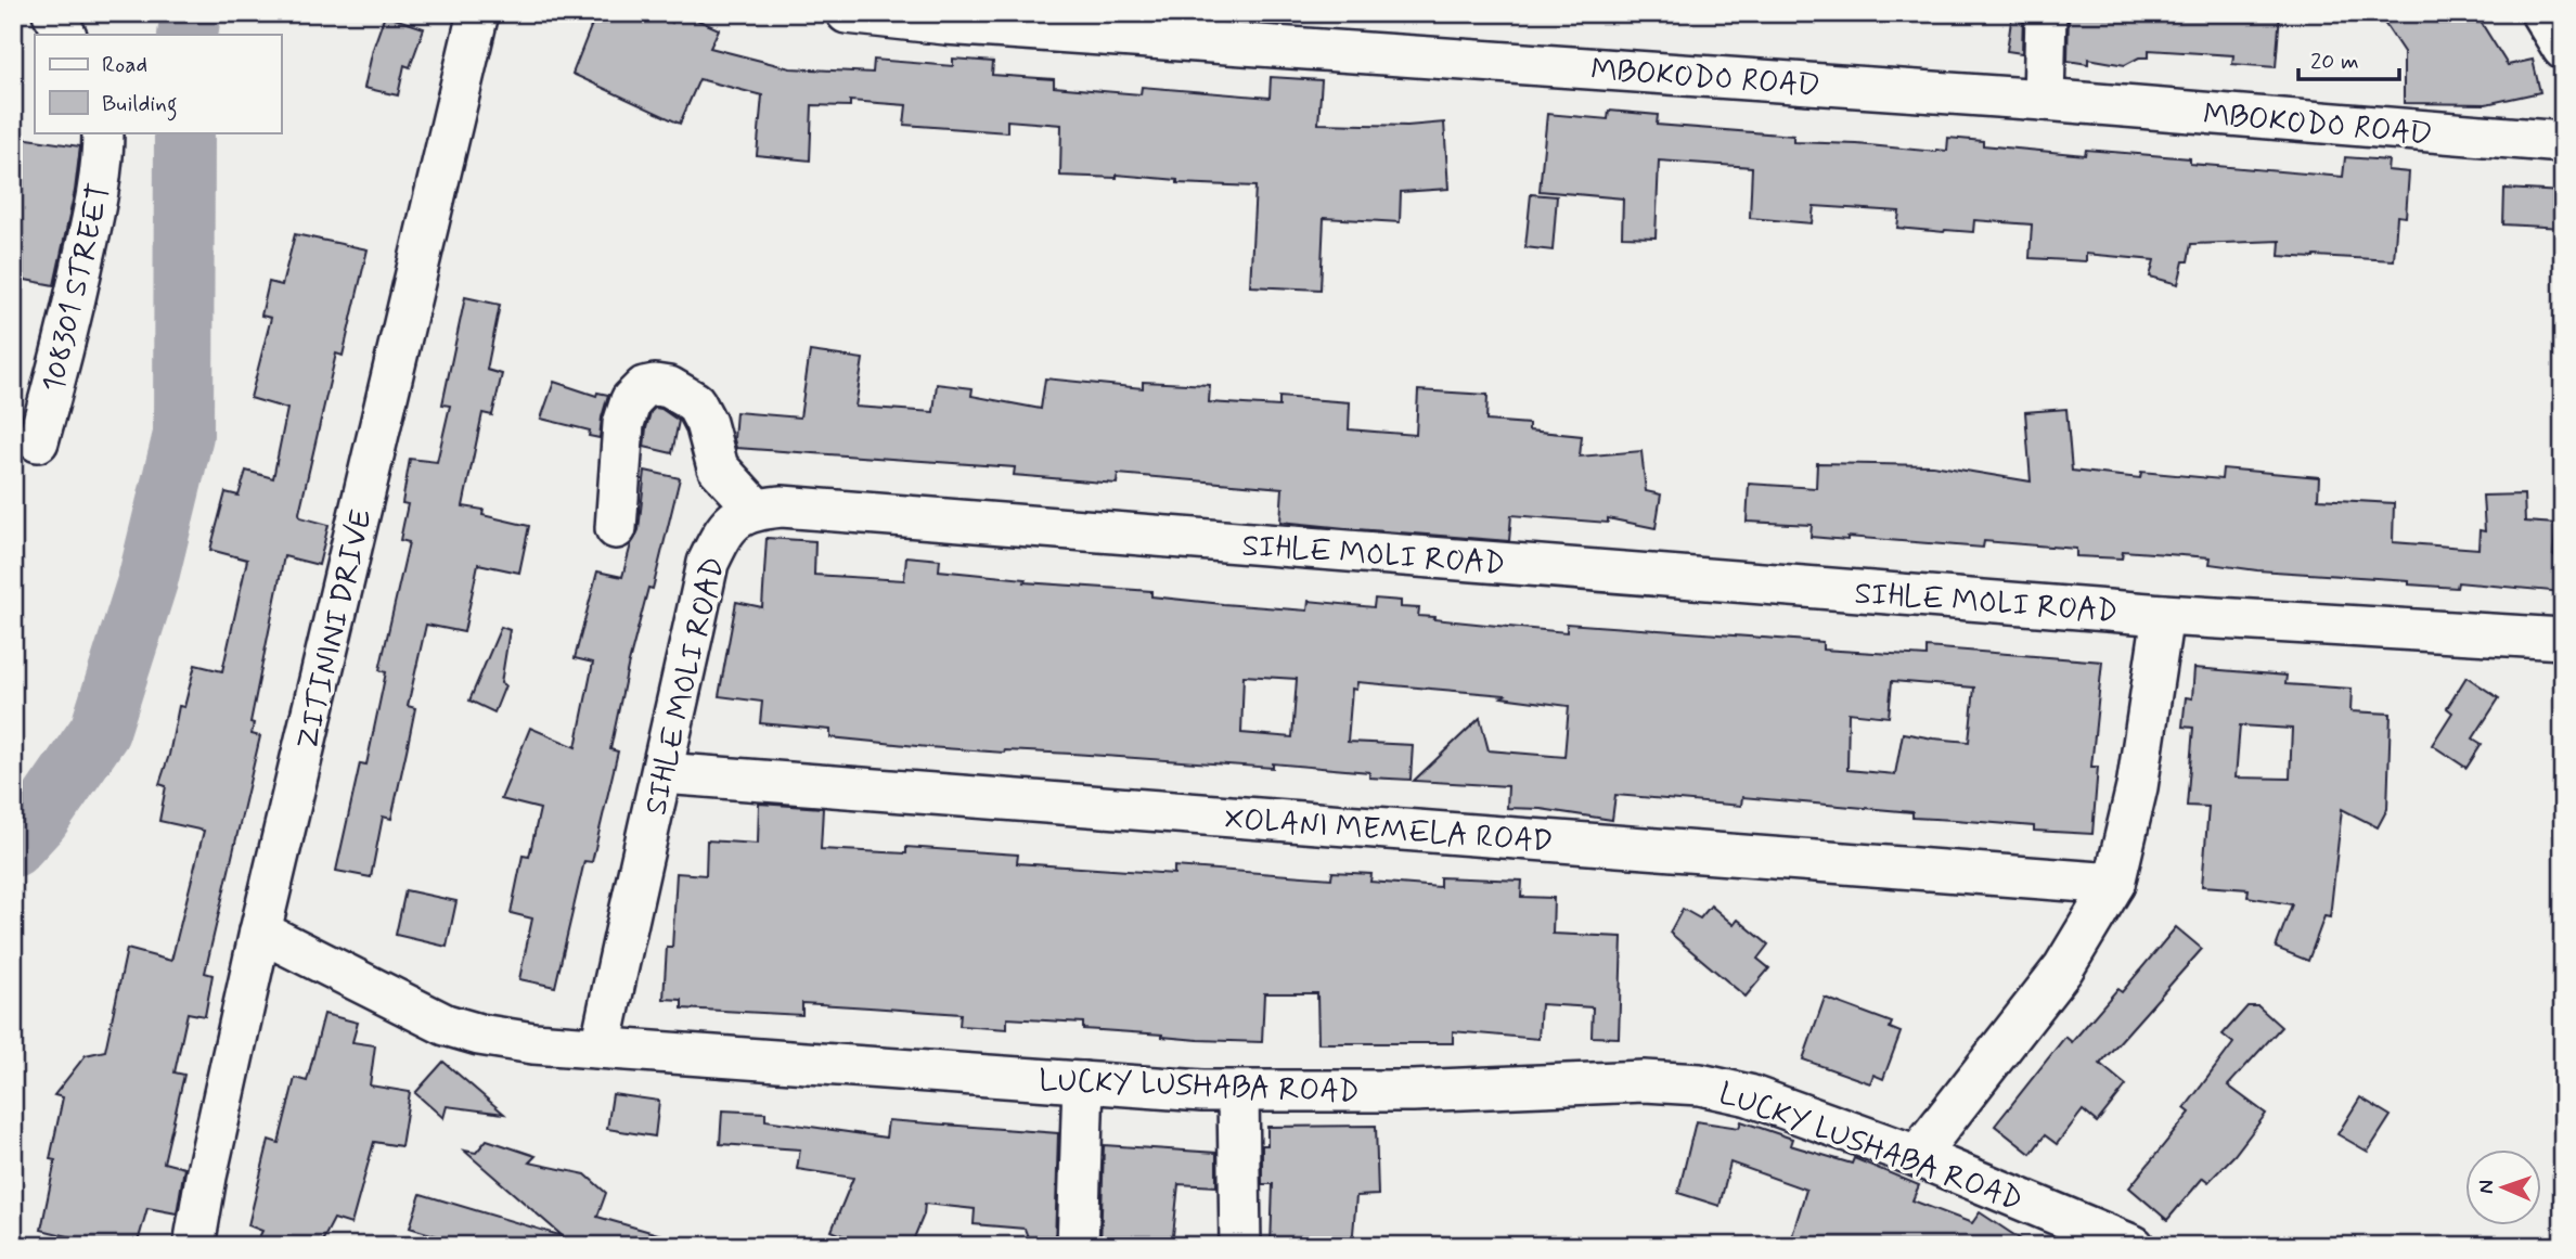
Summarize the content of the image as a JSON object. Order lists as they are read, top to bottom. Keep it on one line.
{"streets":{"street":["MBOKODO ROAD","108301 STREET","SIHLE MOLI ROAD","ZITININI DRIVE","XOLANI MEMELA ROAD","LUCKY LUSHABA ROAD"]},"crossings":[["SIHLE MOLI ROAD","XOLANI MEMELA ROAD"],["SIHLE MOLI ROAD","LUCKY LUSHABA ROAD"],["ZITININI DRIVE","LUCKY LUSHABA ROAD"]],"legend":["Road","Building"],"scale_bar":"20 m","north":"left"}
